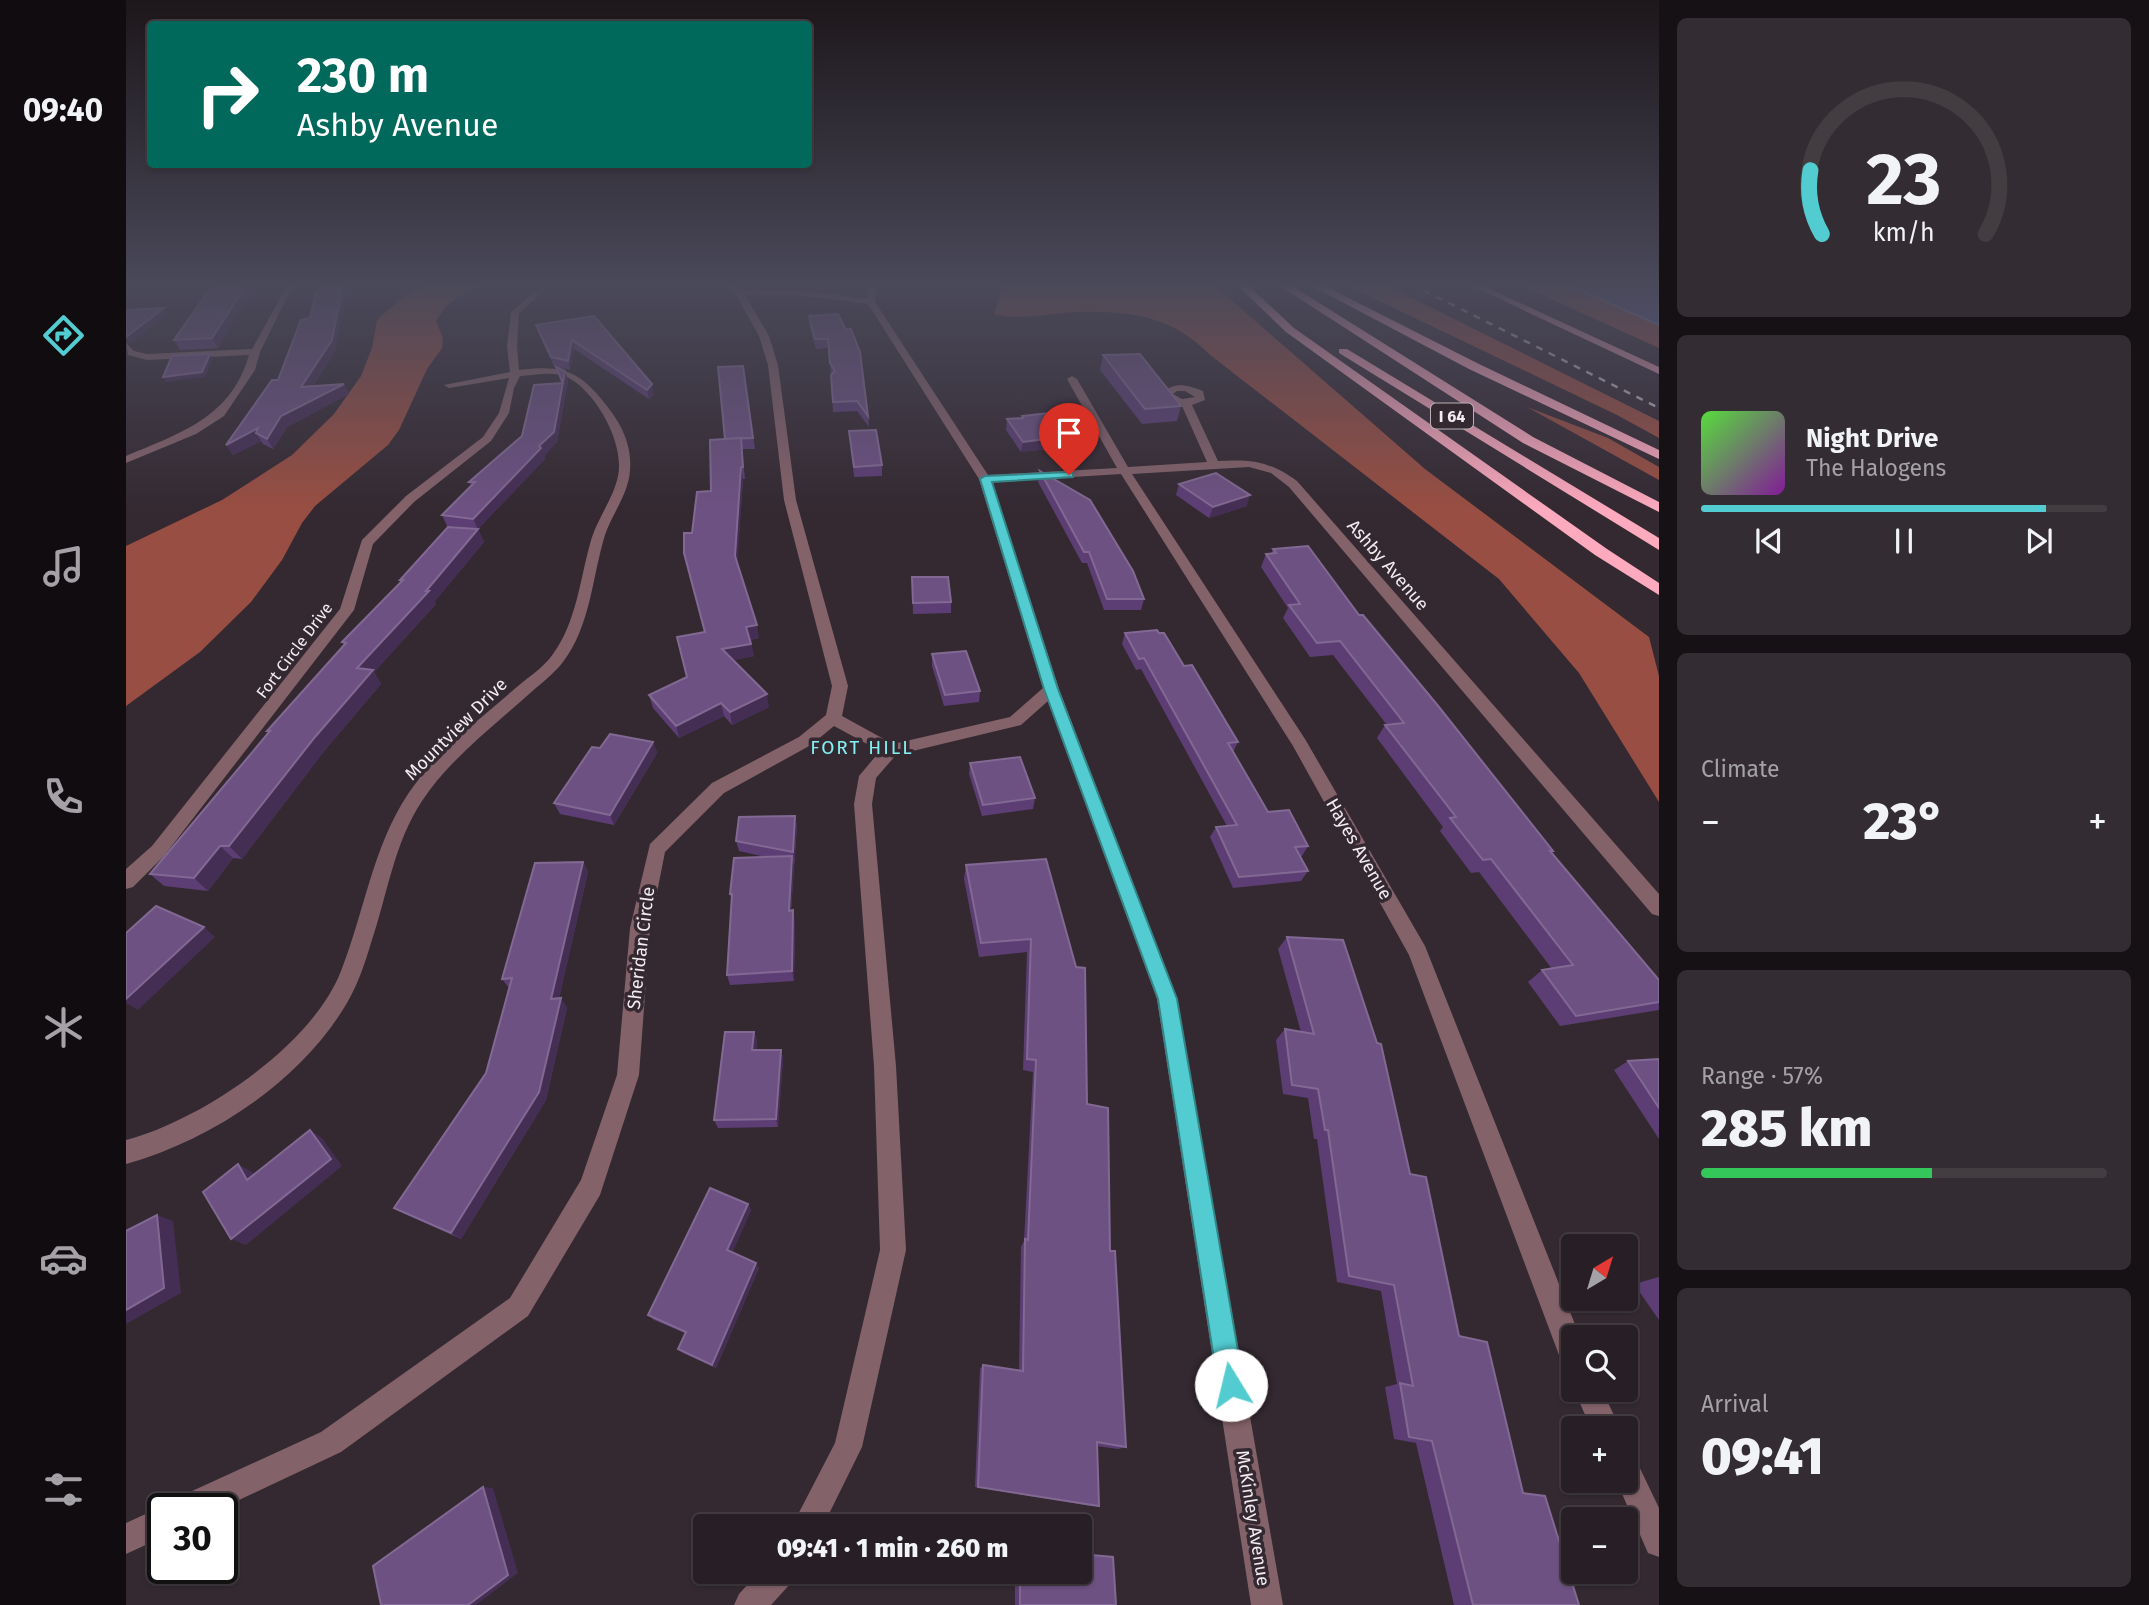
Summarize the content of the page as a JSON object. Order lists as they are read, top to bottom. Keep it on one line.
{"streets":{"highway":["I 64"],"street":["Ashby Avenue","Fort Circle Drive","Mountview Drive","Hayes Avenue","Sheridan Circle","McKinley Avenue"]},"crossings":[["Ashby Avenue","Hayes Avenue"],["Ashby Avenue","McKinley Avenue"],["Fort Circle Drive","Mountview Drive"]],"districts":["FORT HILL"],"north":"top right","page":{"tabs":"09:40","turn":["230 m","Ashby Avenue"],"song":["Night Drive","The Halogens"],"tile":["Climate",["Range · 57%","285 km"],["Arrival","09:41"]],"heat":["−","23°","+"],"map_buttons":["+","−"],"limit":"30","trip":"09:41 · 1 min · 260 m","gauge":["23","km/h"]}}
